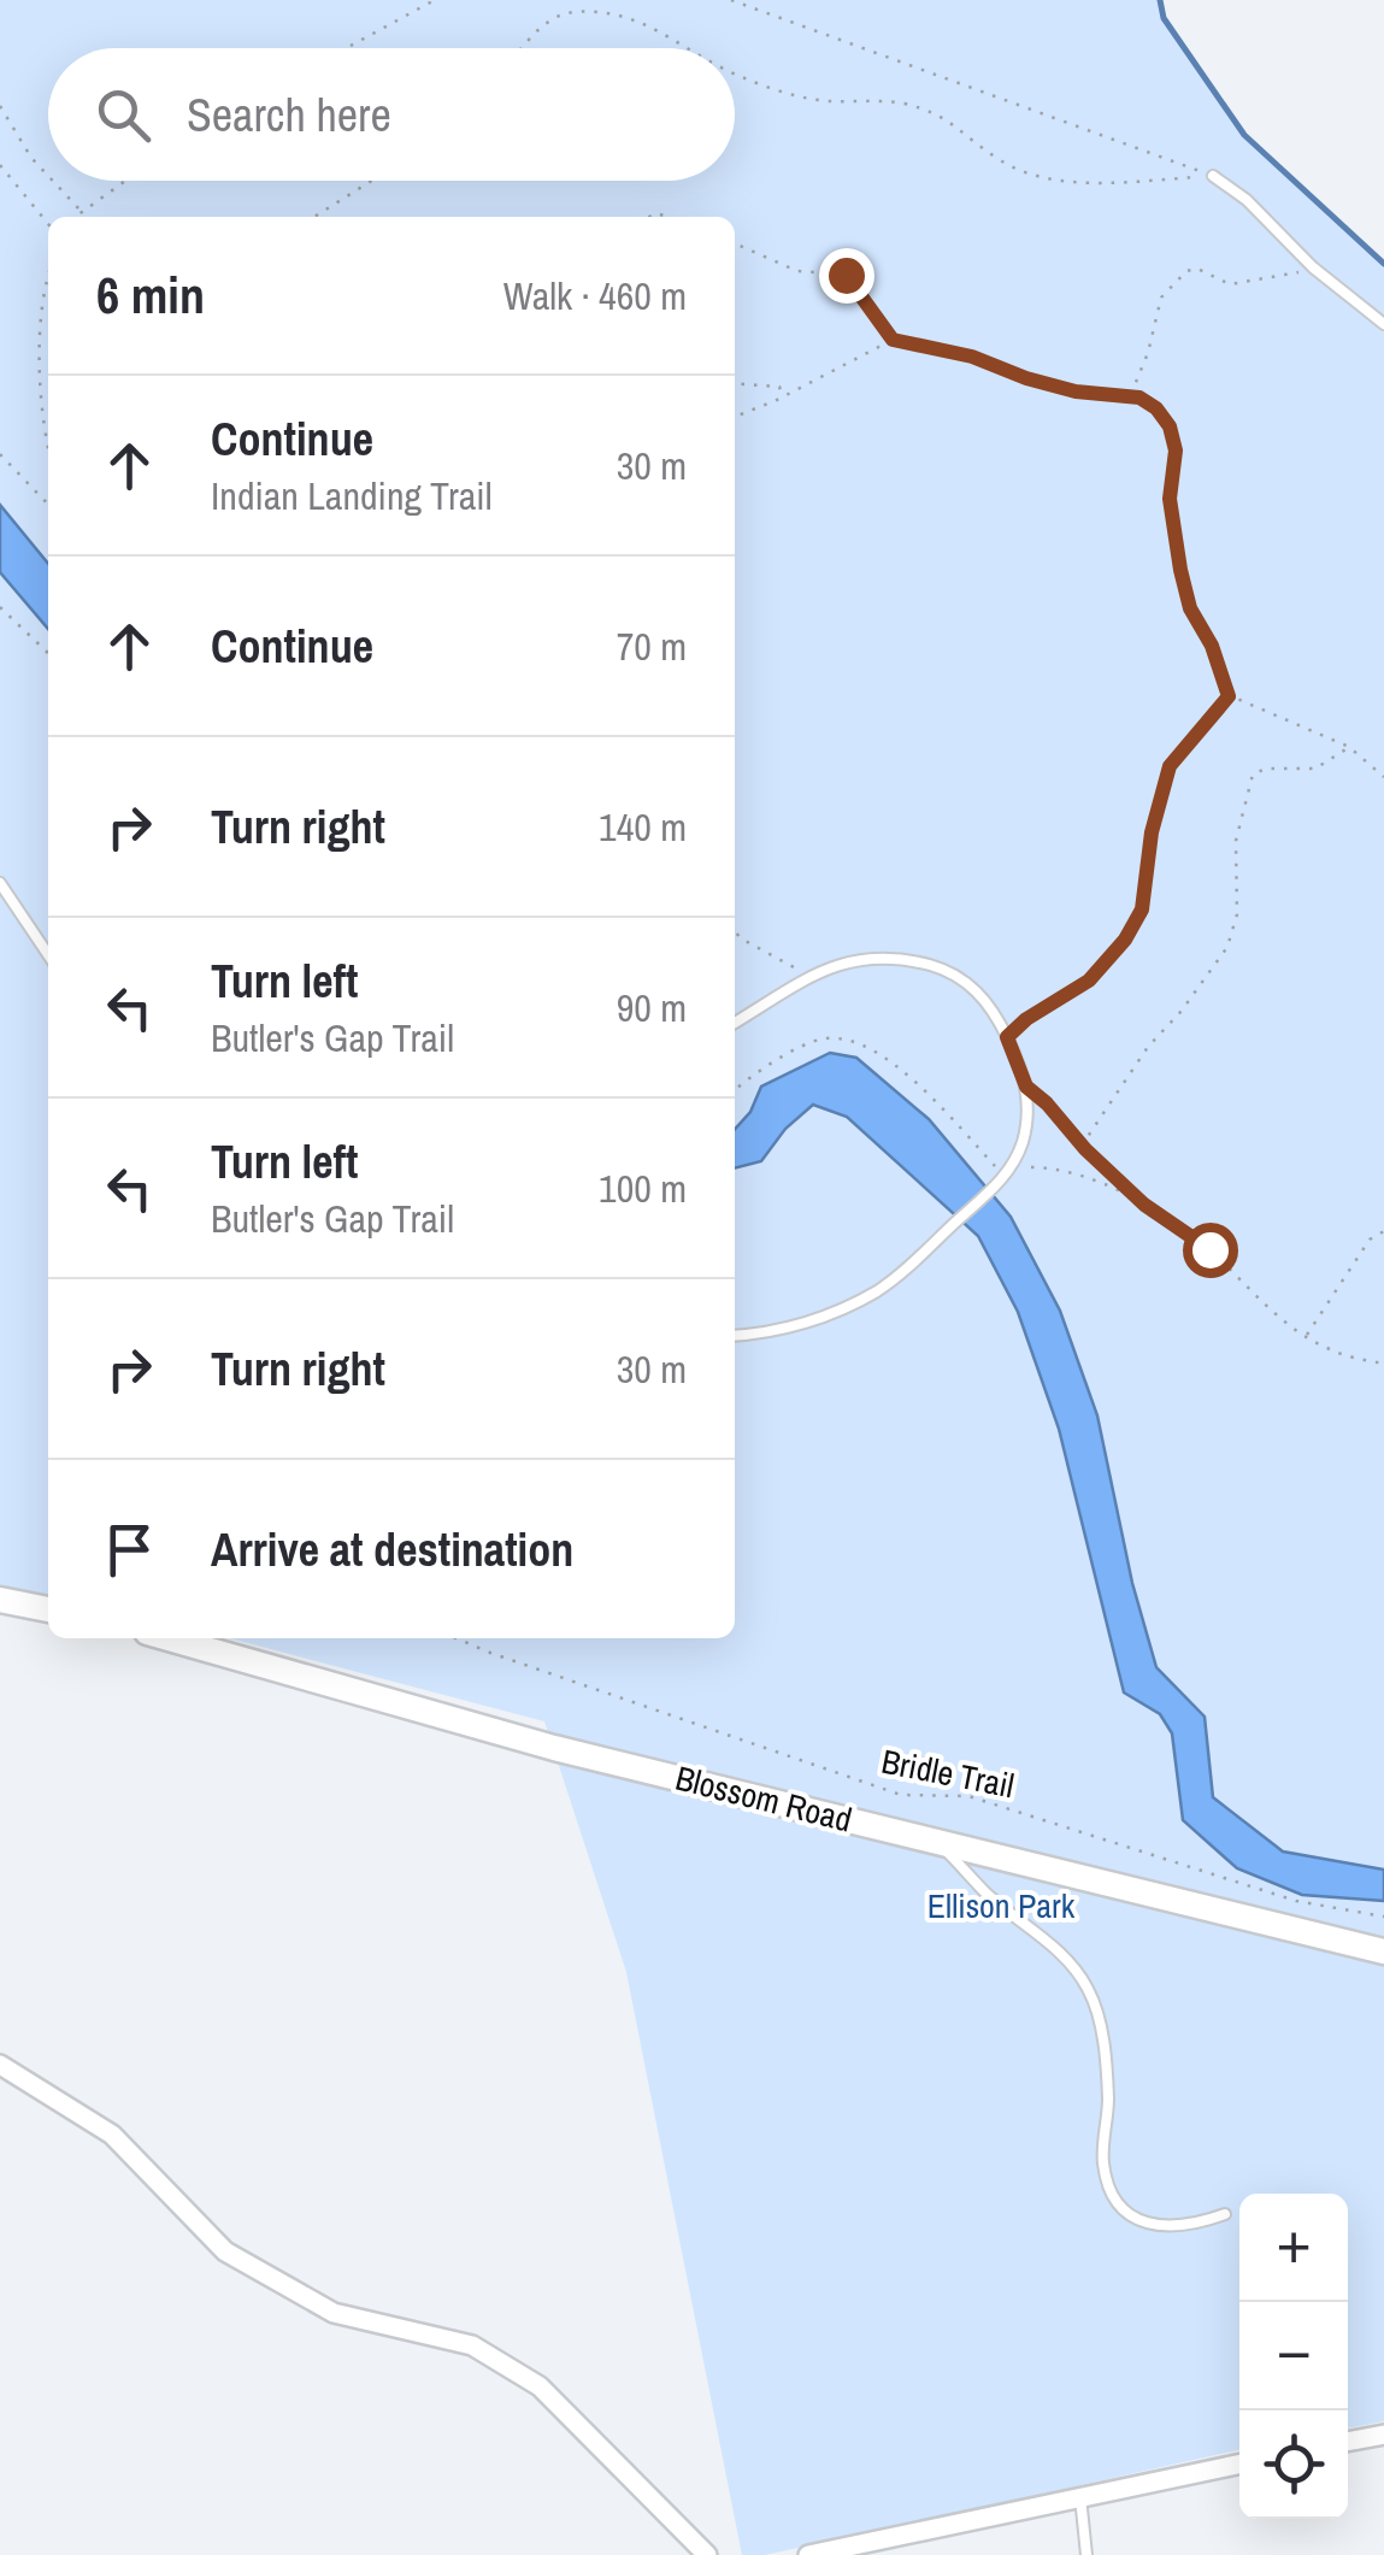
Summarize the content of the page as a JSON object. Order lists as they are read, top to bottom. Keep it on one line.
{"streets":{"street":["Blossom Road"],"path":["Bridle Trail"]},"parks":["Ellison Park"],"page":{"search":"Search here","heading":["6 min","Walk · 460 m"],"list":[["Continue","Indian Landing Trail","30 m"],["Continue","70 m"],["Turn right","140 m"],["Turn left","Butler's Gap Trail","90 m"],["Turn left","Butler's Gap Trail","100 m"],["Turn right","30 m"],"Arrive at destination"],"map_buttons":["+","−"]}}
